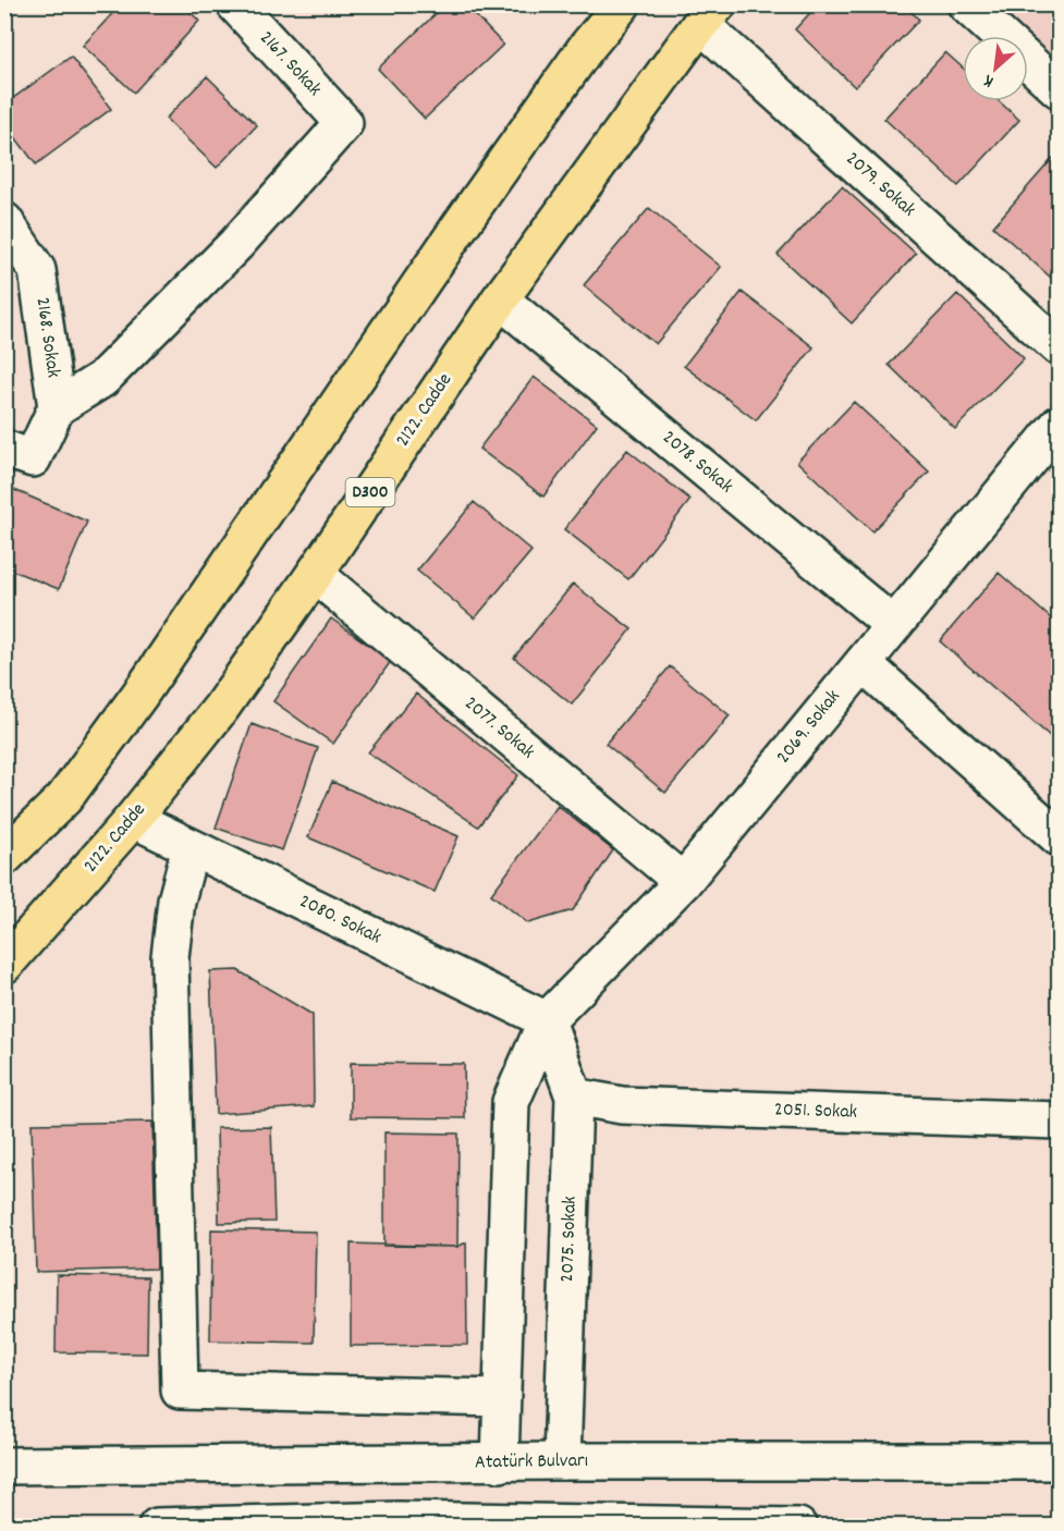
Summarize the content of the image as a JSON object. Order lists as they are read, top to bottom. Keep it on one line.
{"streets":{"highway":["2122. Cadde","D300"],"street":["2167. Sokak","2079. Sokak","2168. Sokak","2078. Sokak","2069. Sokak","2077. Sokak","2080. Sokak","2051. Sokak","2075. Sokak","Atatürk Bulvarı"]},"crossings":[["2167. Sokak","2168. Sokak"],["2079. Sokak","2122. Cadde"],["2122. Cadde","2078. Sokak"],["2122. Cadde","2077. Sokak"],["2122. Cadde","2080. Sokak"],["2078. Sokak","2069. Sokak"],["2069. Sokak","2077. Sokak"],["2069. Sokak","2080. Sokak"],["2069. Sokak","2075. Sokak"],["2080. Sokak","2075. Sokak"],["2051. Sokak","2075. Sokak"],["2075. Sokak","Atatürk Bulvarı"]],"north":"bottom left"}
